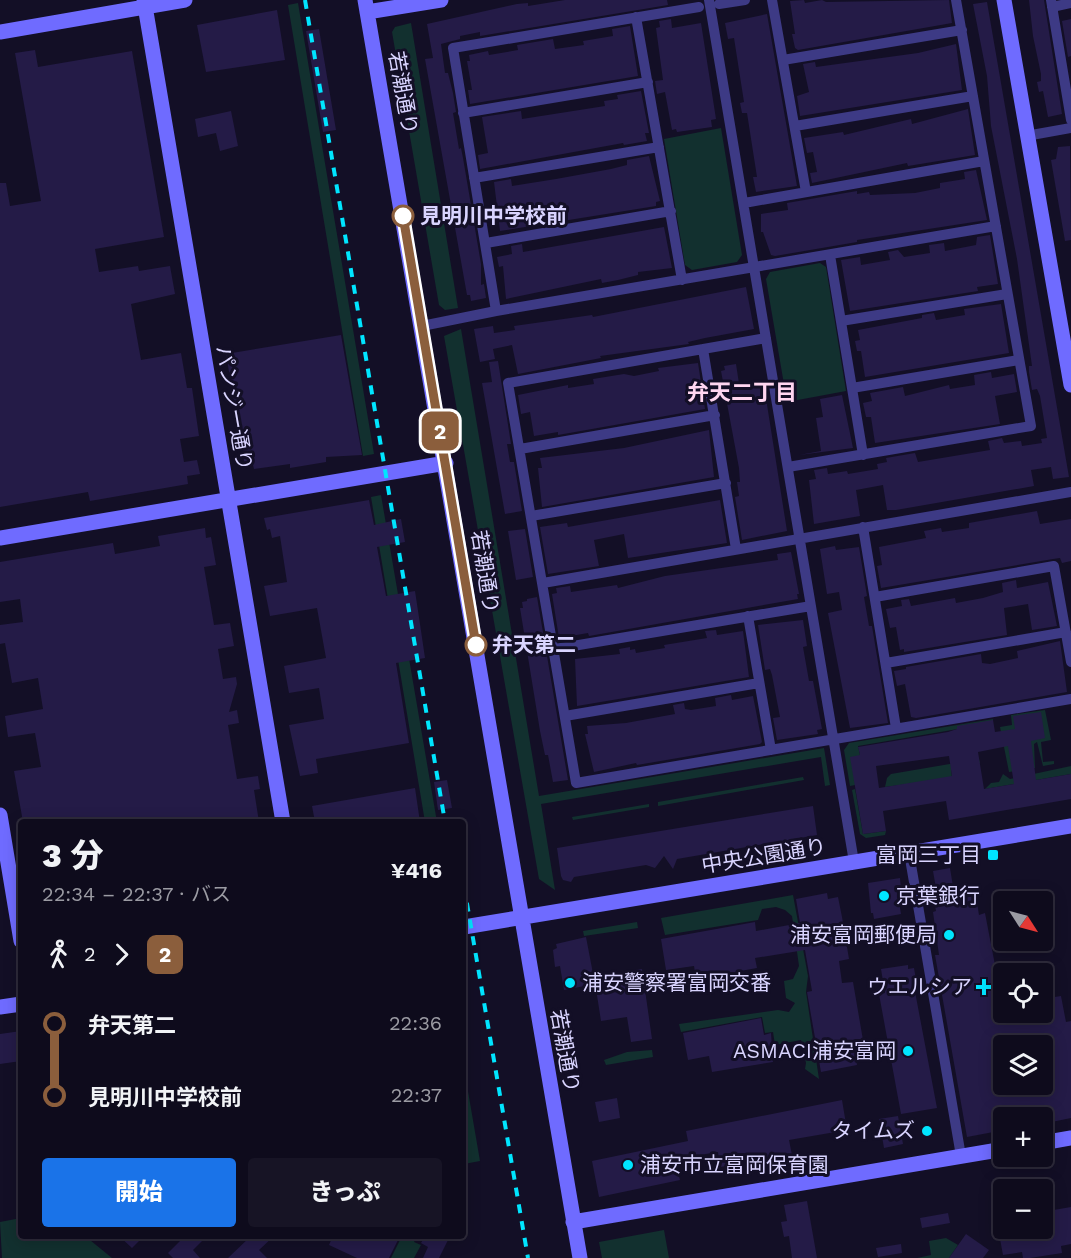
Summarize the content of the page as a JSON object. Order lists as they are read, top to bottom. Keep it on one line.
{"streets":{"street":["若潮通り","パンジー通り","中央公園通り"]},"crossings":[["若潮通り","中央公園通り"]],"districts":["弁天二丁目"],"places":{"other":["見明川中学校前","弁天第二","京葉銀行","浦安富岡郵便局","浦安警察署富岡交番","ASMACI浦安富岡","タイムズ","浦安市立富岡保育園"],"transit":["富岡三丁目"],"health":["ウエルシア"]},"lines":["bus line 2"],"north":"bottom right","page":{"on_map":"2","heading":["3 分","22:34 – 22:37 · バス","¥416"],"map_buttons":["+","−"],"legs":["2","2"],"list":[{"name":"弁天第二","value":"22:36"},{"name":"見明川中学校前","value":"22:37"}],"buttons":["開始","きっぷ"]}}
